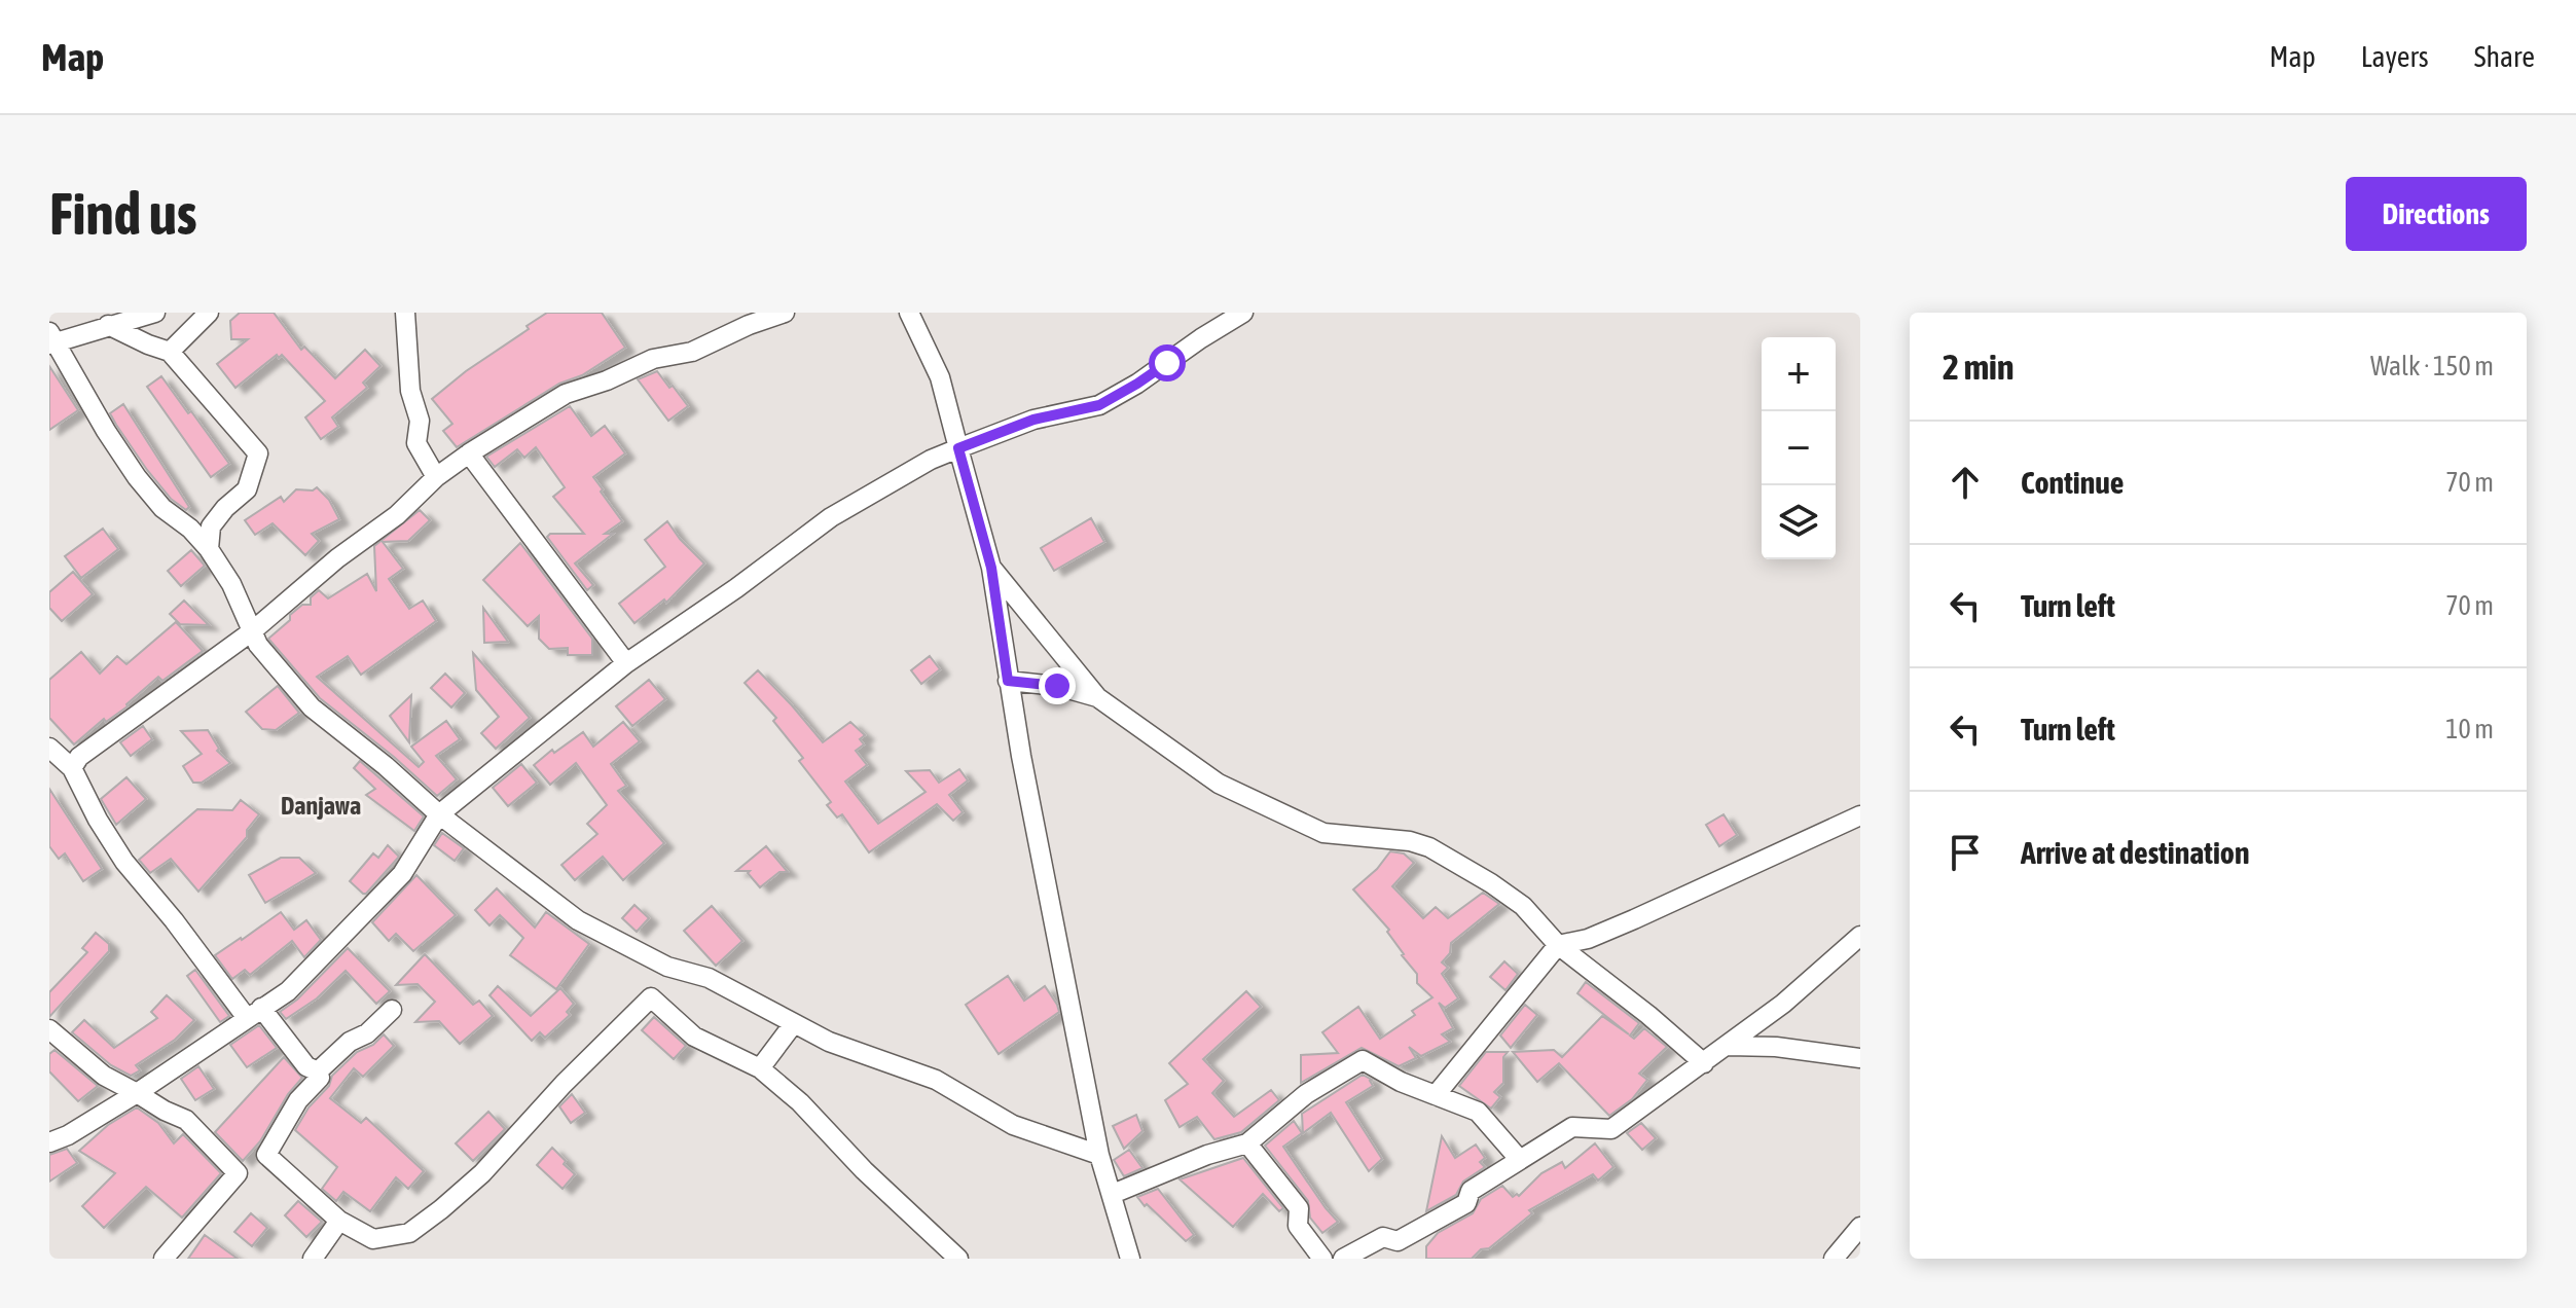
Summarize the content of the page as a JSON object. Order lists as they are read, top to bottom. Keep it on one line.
{"districts":["Danjawa"],"page":{"header":"Map","nav":["Map","Layers","Share"],"buttons":"Directions","title":"Find us","heading":["2 min","Walk · 150 m"],"map_buttons":["+","−"],"list":[["Continue","70 m"],["Turn left","70 m"],["Turn left","10 m"],"Arrive at destination"]}}
